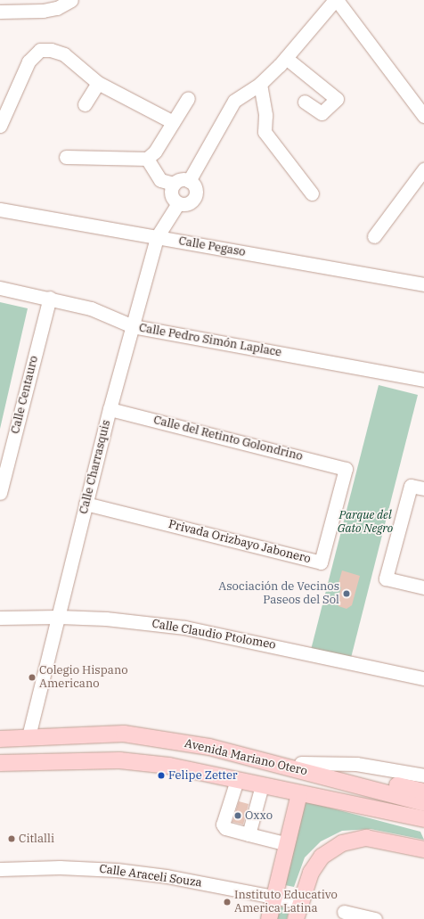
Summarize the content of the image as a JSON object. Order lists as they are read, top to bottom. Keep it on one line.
{"streets":{"main road":["Avenida Mariano Otero"],"street":["Calle Pegaso","Calle Pedro Simón Laplace","Calle Centauro","Calle del Retinto Golondrino","Calle Charrasquis","Privada Orizbayo Jabonero","Calle Claudio Ptolomeo","Calle Araceli Souza"]},"crossings":[["Calle Pegaso","Calle Charrasquis"],["Calle Pedro Simón Laplace","Calle Centauro"],["Calle Pedro Simón Laplace","Calle Charrasquis"],["Calle del Retinto Golondrino","Calle Charrasquis"],["Calle del Retinto Golondrino","Privada Orizbayo Jabonero"],["Calle Charrasquis","Privada Orizbayo Jabonero"],["Calle Charrasquis","Calle Claudio Ptolomeo"],["Calle Charrasquis","Avenida Mariano Otero"]],"parks":["Parque del Gato Negro"],"places":["Asociación de Vecinos Paseos del Sol","Colegio Hispano Americano","Felipe Zetter","Oxxo","Citlalli","Instituto Educativo America Latina"]}
